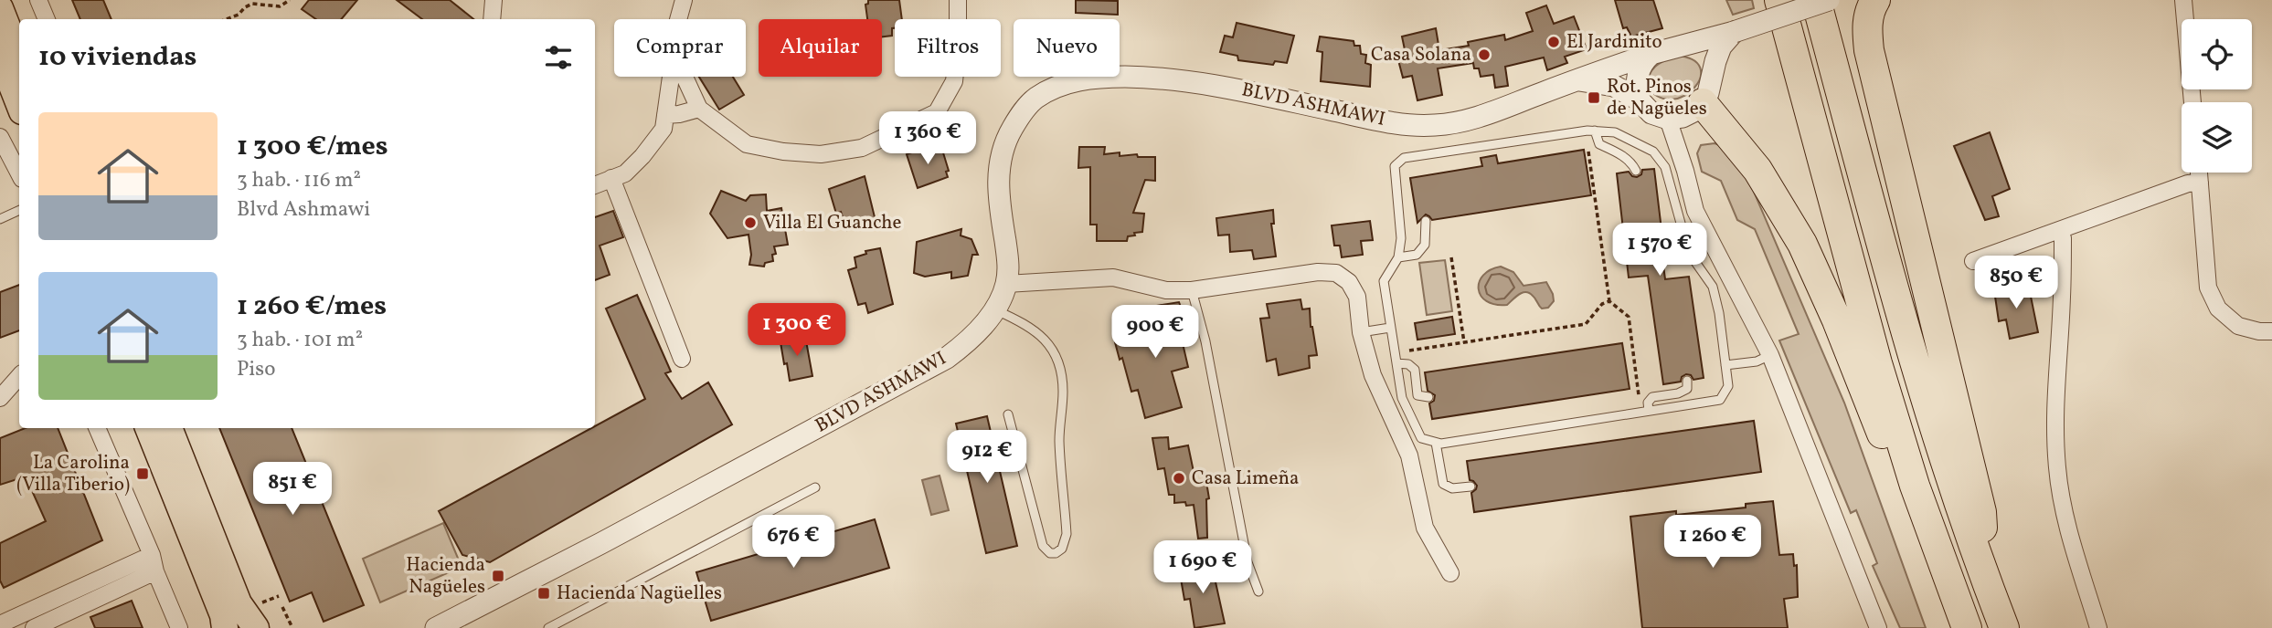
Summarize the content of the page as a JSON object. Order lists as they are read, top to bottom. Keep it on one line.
{"streets":{"street":["BLVD ASHMAWI"]},"places":{"other":["El Jardinito","Casa Solana","Villa El Guanche","Casa Limeña"],"transit":["Rot. Pinos de Nagüeles","La Carolina (Villa Tiberio)","Hacienda Nagüeles","Hacienda Nagüelles"]},"page":{"chip":["Comprar","Alquilar","Filtros","Nuevo"],"heading":"10 viviendas","list":[{"name":"1 300 €/mes","note":"3 hab. · 116 m² · Blvd Ashmawi"},{"name":"1 260 €/mes","note":"3 hab. · 101 m² · Piso"}],"price":["1 360 €","1 570 €","850 €","1 300 €","900 €","912 €","851 €","676 €","1 260 €","1 690 €"]}}
